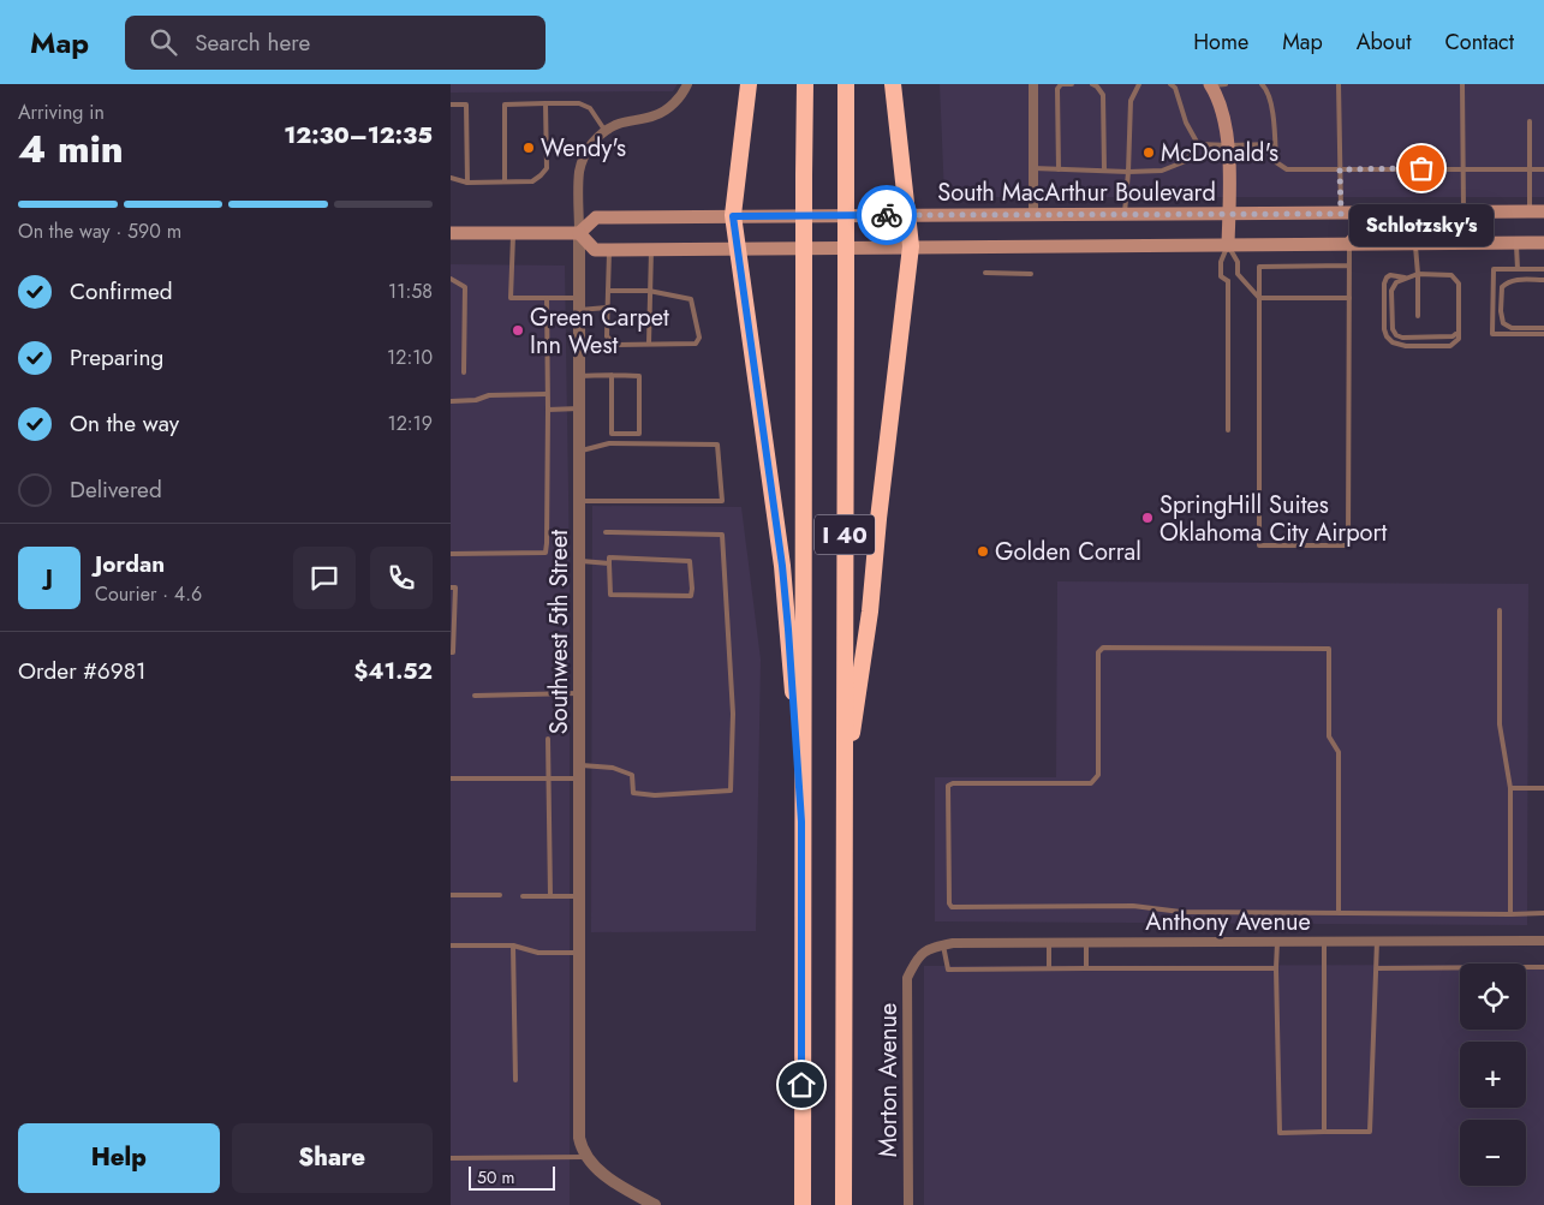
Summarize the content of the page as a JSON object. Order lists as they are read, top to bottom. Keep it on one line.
{"streets":{"highway":["I 40"],"main road":["South MacArthur Boulevard"],"street":["Southwest 5th Street","Anthony Avenue","Morton Avenue"]},"crossings":[["South MacArthur Boulevard","Southwest 5th Street"],["Anthony Avenue","Morton Avenue"]],"places":["Wendy's","McDonald's","Schlotzsky's","Green Carpet Inn West","SpringHill Suites Oklahoma City Airport","Golden Corral"],"scale_bar":"50 m","page":{"header":"Map","search":"Search here","nav":["Home","Map","About","Contact"],"heading":["4 min","Arriving in","12:30–12:35"],"panel":["Jordan","Courier · 4.6","Order #6981","$41.52"],"bar":"On the way · 590 m","bubble":"Schlotzsky's","list":[["Confirmed","11:58"],["Preparing","12:10"],["On the way","12:19"],"Delivered"],"round":"J","map_buttons":["+","−"],"buttons":["Help","Share"],"scale":"50 m"}}
